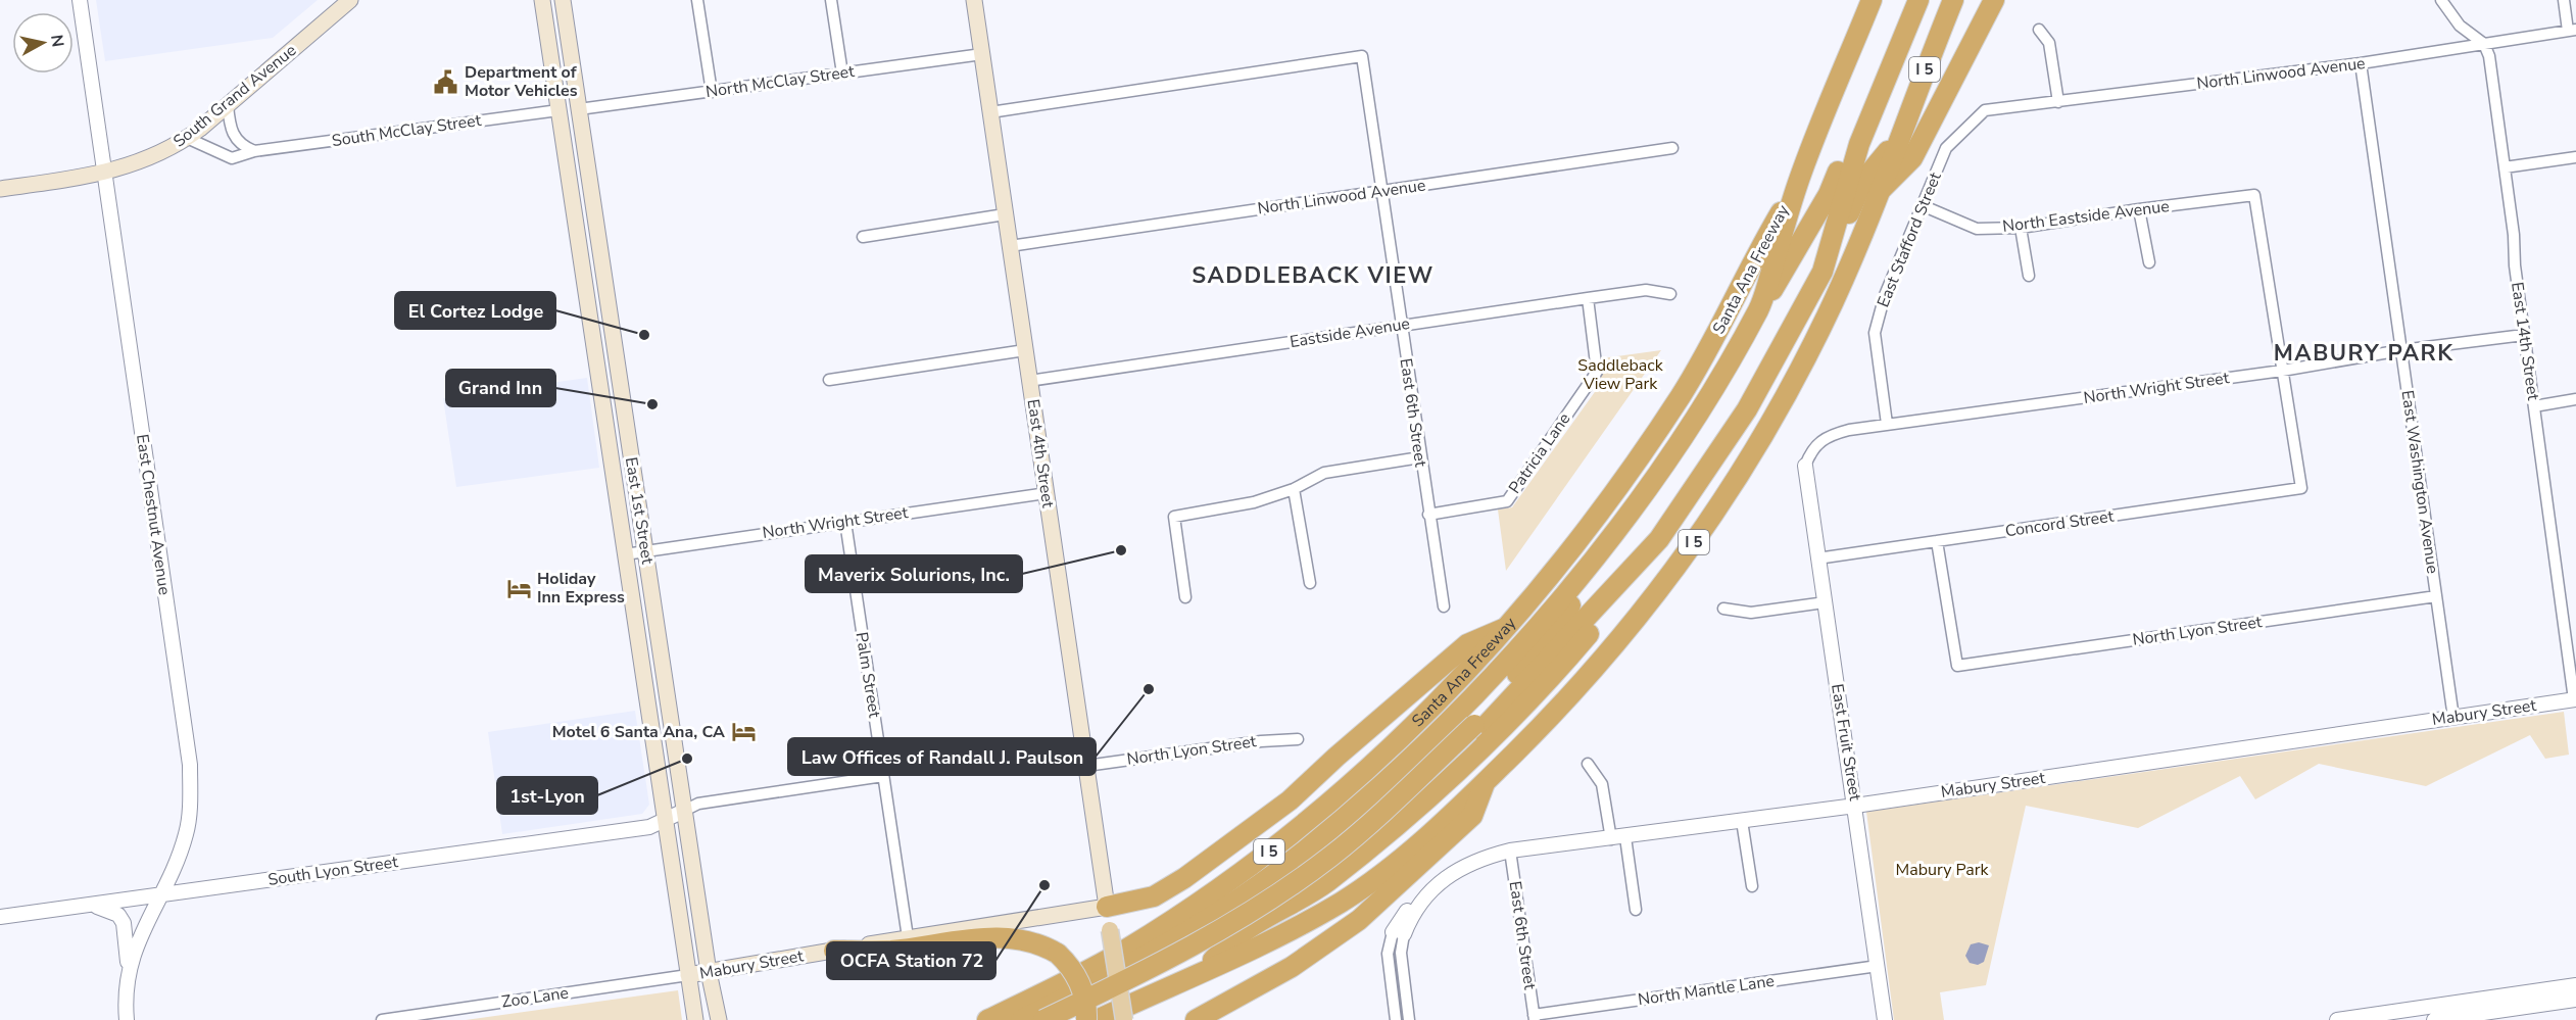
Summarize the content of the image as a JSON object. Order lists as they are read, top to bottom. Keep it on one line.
{"streets":{"highway":["I 5","Santa Ana Freeway"],"main road":["South Grand Avenue","East 4th Street","East 1st Street","Mabury Street"],"street":["North Linwood Avenue","North McClay Street","South McClay Street","North Eastside Avenue","East Stafford Street","Eastside Avenue","East 14th Street","North Wright Street","East 6th Street","Patricia Lane","East Washington Avenue","East Chestnut Avenue","Concord Street","North Lyon Street","Palm Street","East Fruit Street","South Lyon Street","North Mantle Lane","Zoo Lane"]},"crossings":[["North Linwood Avenue","East Stafford Street"],["North Linwood Avenue","East 14th Street"],["North Linwood Avenue","East 6th Street"],["North Linwood Avenue","East 4th Street"],["North Linwood Avenue","East Washington Avenue"],["North McClay Street","East 4th Street"],["North McClay Street","East 1st Street"],["South Grand Avenue","South McClay Street"],["South Grand Avenue","East Chestnut Avenue"],["South McClay Street","East 1st Street"],["North Eastside Avenue","East Stafford Street"],["North Eastside Avenue","North Wright Street"],["North Eastside Avenue","Concord Street"],["East Stafford Street","North Wright Street"],["Eastside Avenue","East 6th Street"],["Eastside Avenue","East 4th Street"],["Eastside Avenue","Patricia Lane"],["East 14th Street","North Wright Street"],["East 14th Street","Mabury Street"],["North Wright Street","East 4th Street"],["North Wright Street","East Washington Avenue"],["North Wright Street","East 1st Street"],["North Wright Street","Concord Street"],["North Wright Street","Palm Street"],["North Wright Street","East Fruit Street"],["East 6th Street","East 4th Street"],["East 6th Street","Patricia Lane"],["East 6th Street","Mabury Street"],["East 6th Street","North Mantle Lane"],["East 4th Street","North Lyon Street"],["East 4th Street","Mabury Street"],["East Washington Avenue","North Lyon Street"],["East Washington Avenue","Mabury Street"],["East 1st Street","Mabury Street"],["East 1st Street","South Lyon Street"],["East 1st Street","Zoo Lane"],["East Chestnut Avenue","South Lyon Street"],["Concord Street","North Lyon Street"],["Concord Street","East Fruit Street"],["Palm Street","Mabury Street"],["Mabury Street","East Fruit Street"],["Mabury Street","Zoo Lane"],["East Fruit Street","North Mantle Lane"]],"districts":["SADDLEBACK VIEW","MABURY PARK"],"parks":["Saddleback View Park","Mabury Park"],"places":{"public building":["Department of Motor Vehicles"],"other":["El Cortez Lodge","Grand Inn","Maverix Solurions, Inc.","Law Offices of Randall J. Paulson","1st-Lyon","OCFA Station 72"],"hotel":["Holiday Inn Express","Motel 6 Santa Ana, CA"]},"north":"right"}
